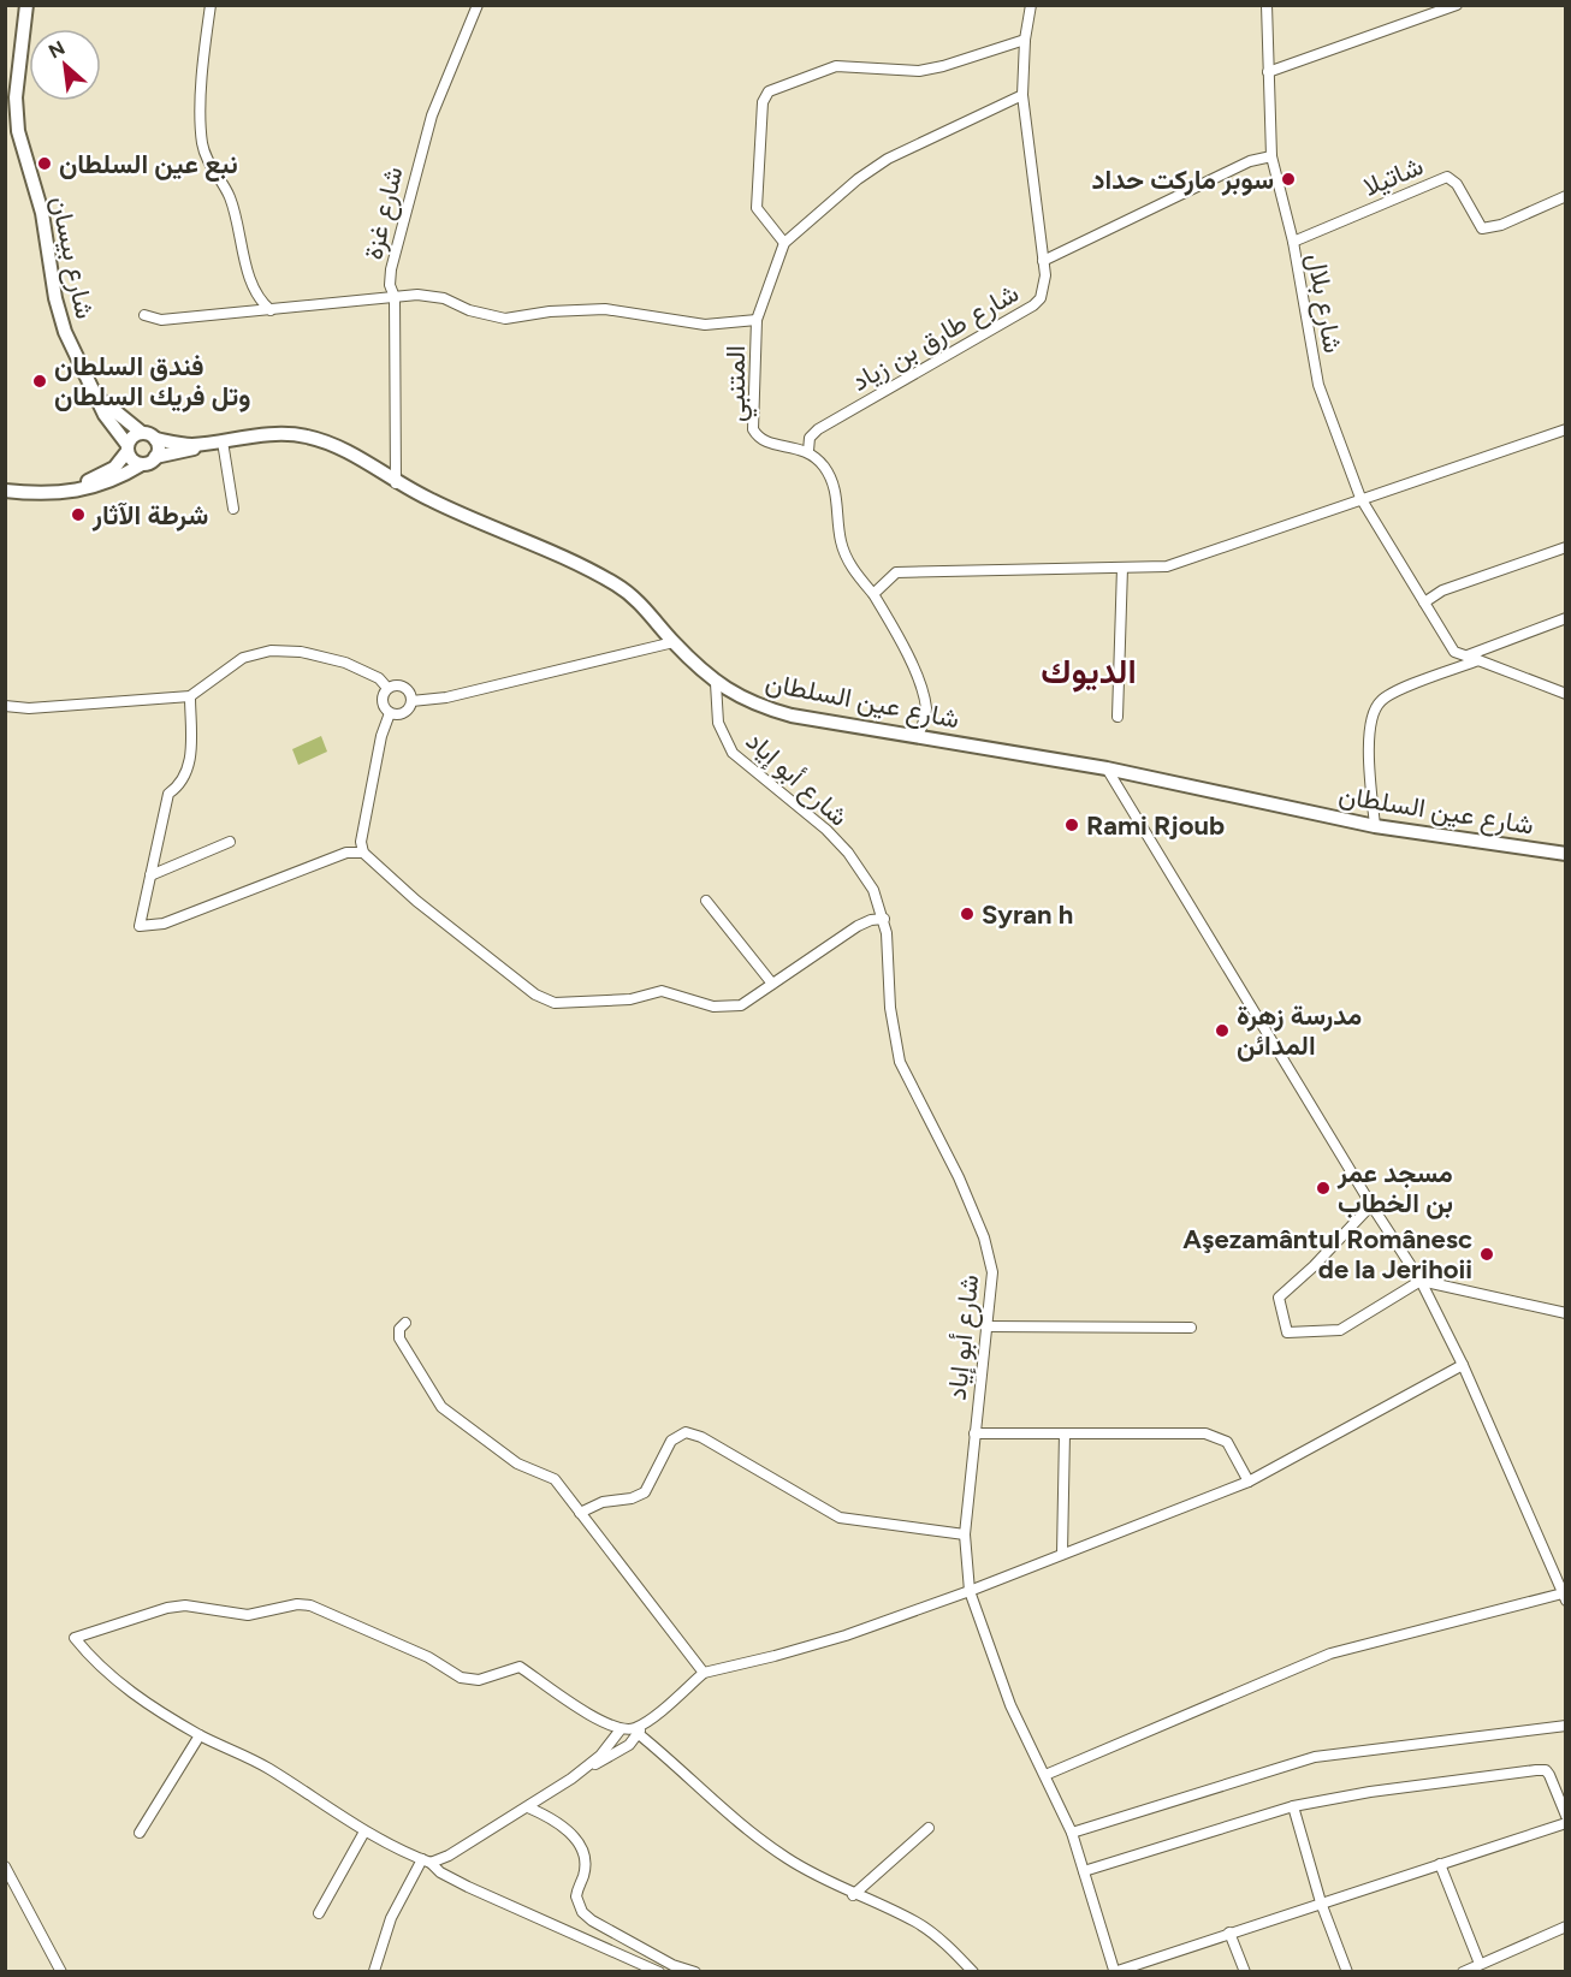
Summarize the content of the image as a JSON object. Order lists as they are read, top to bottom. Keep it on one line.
{"streets":{"main road":["شارع بيسان","شارع عين السلطان"],"street":["شاتيلا","شارع غزة","شارع بلال","شارع طارق بن زياد","المتنبي","شارع أبو إياد"]},"crossings":[["شاتيلا","شارع بلال"],["شارع غزة","شارع عين السلطان"],["شارع بيسان","شارع عين السلطان"],["شارع طارق بن زياد","المتنبي"],["شارع عين السلطان","شارع أبو إياد"]],"districts":["الديوك"],"places":["نبع عين السلطان","سوبر ماركت حداد","فندق السلطان وتل فريك السلطان","شرطة الآثار","Rami Rjoub","Syran h","مدرسة زهرة المدائن","مسجد عمر بن الخطاب","Aşezamântul Românesc de la Jerihoii"],"north":"top left"}
